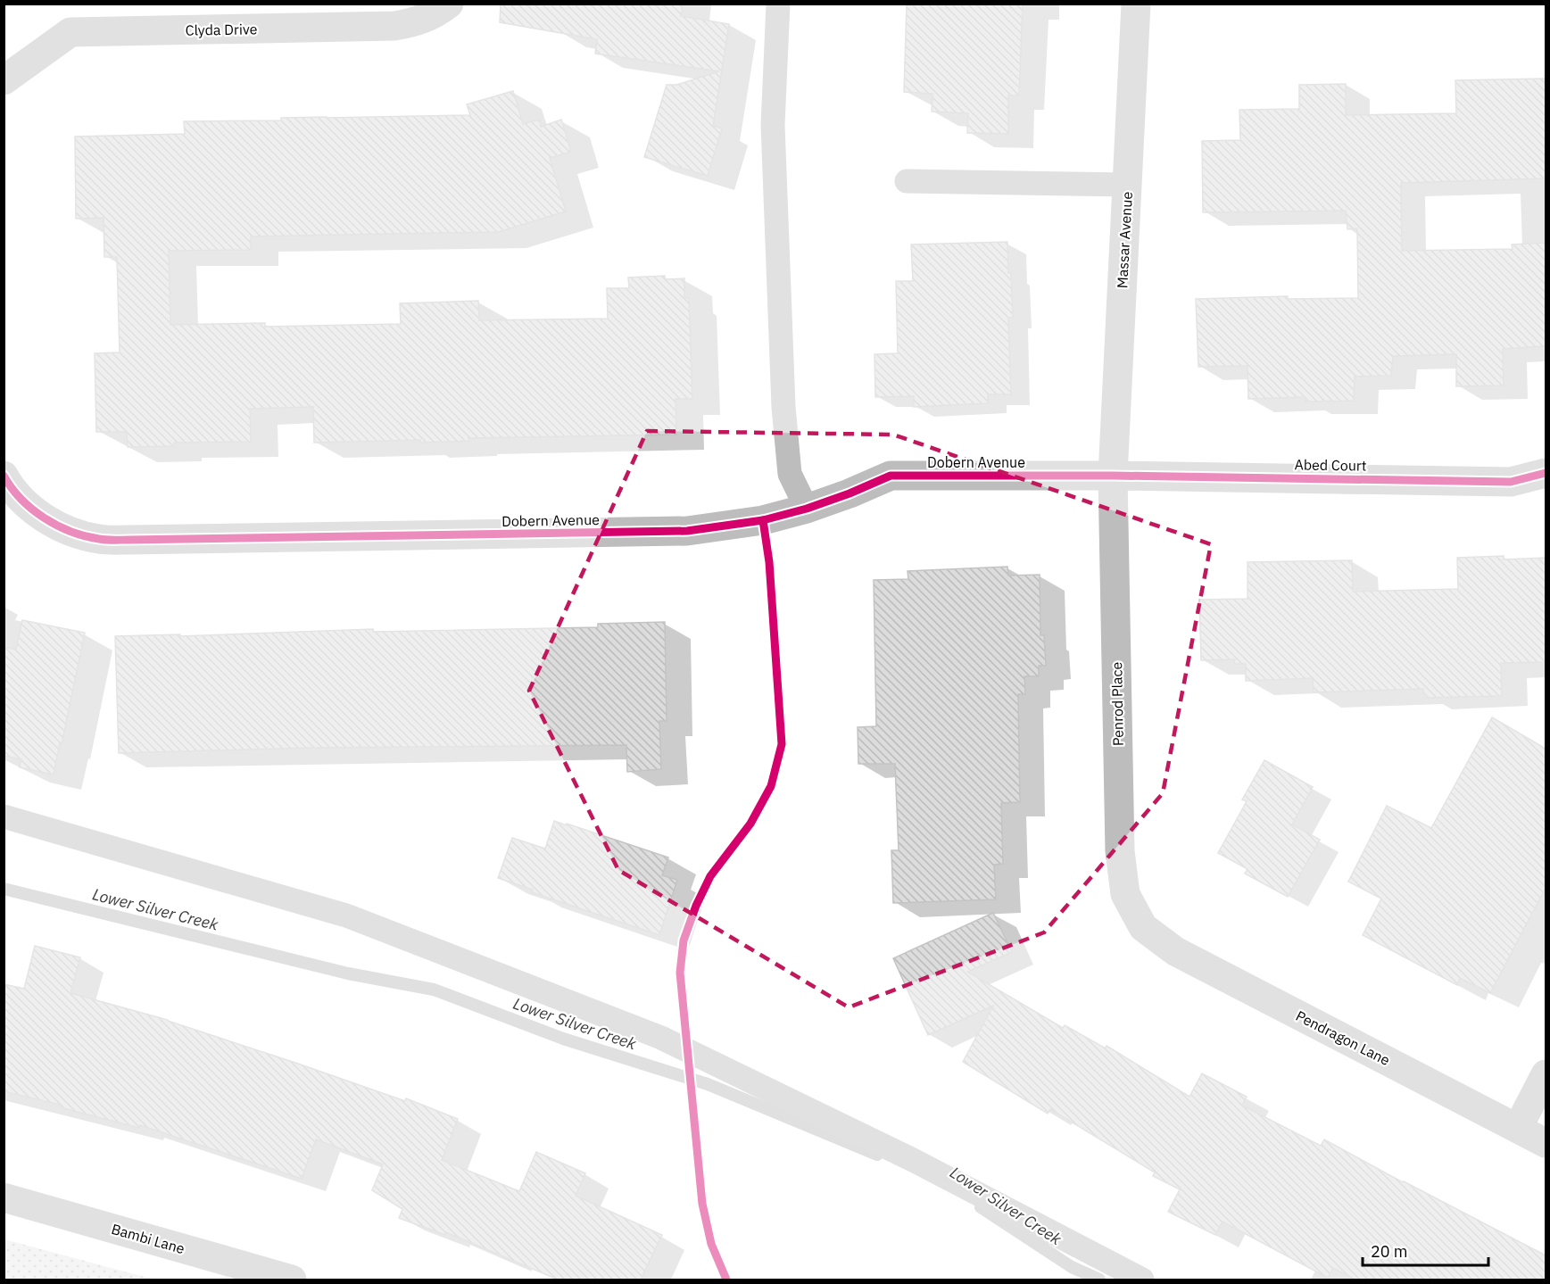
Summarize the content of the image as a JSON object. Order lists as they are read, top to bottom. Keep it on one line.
{"streets":{"street":["Clyda Drive","Massar Avenue","Dobern Avenue","Abed Court","Penrod Place","Pendragon Lane","Bambi Lane"]},"crossings":[["Massar Avenue","Dobern Avenue"],["Massar Avenue","Abed Court"],["Massar Avenue","Penrod Place"],["Dobern Avenue","Abed Court"],["Dobern Avenue","Penrod Place"],["Abed Court","Penrod Place"],["Penrod Place","Pendragon Lane"]],"water":["Lower Silver Creek"],"scale_bar":"20 m"}
